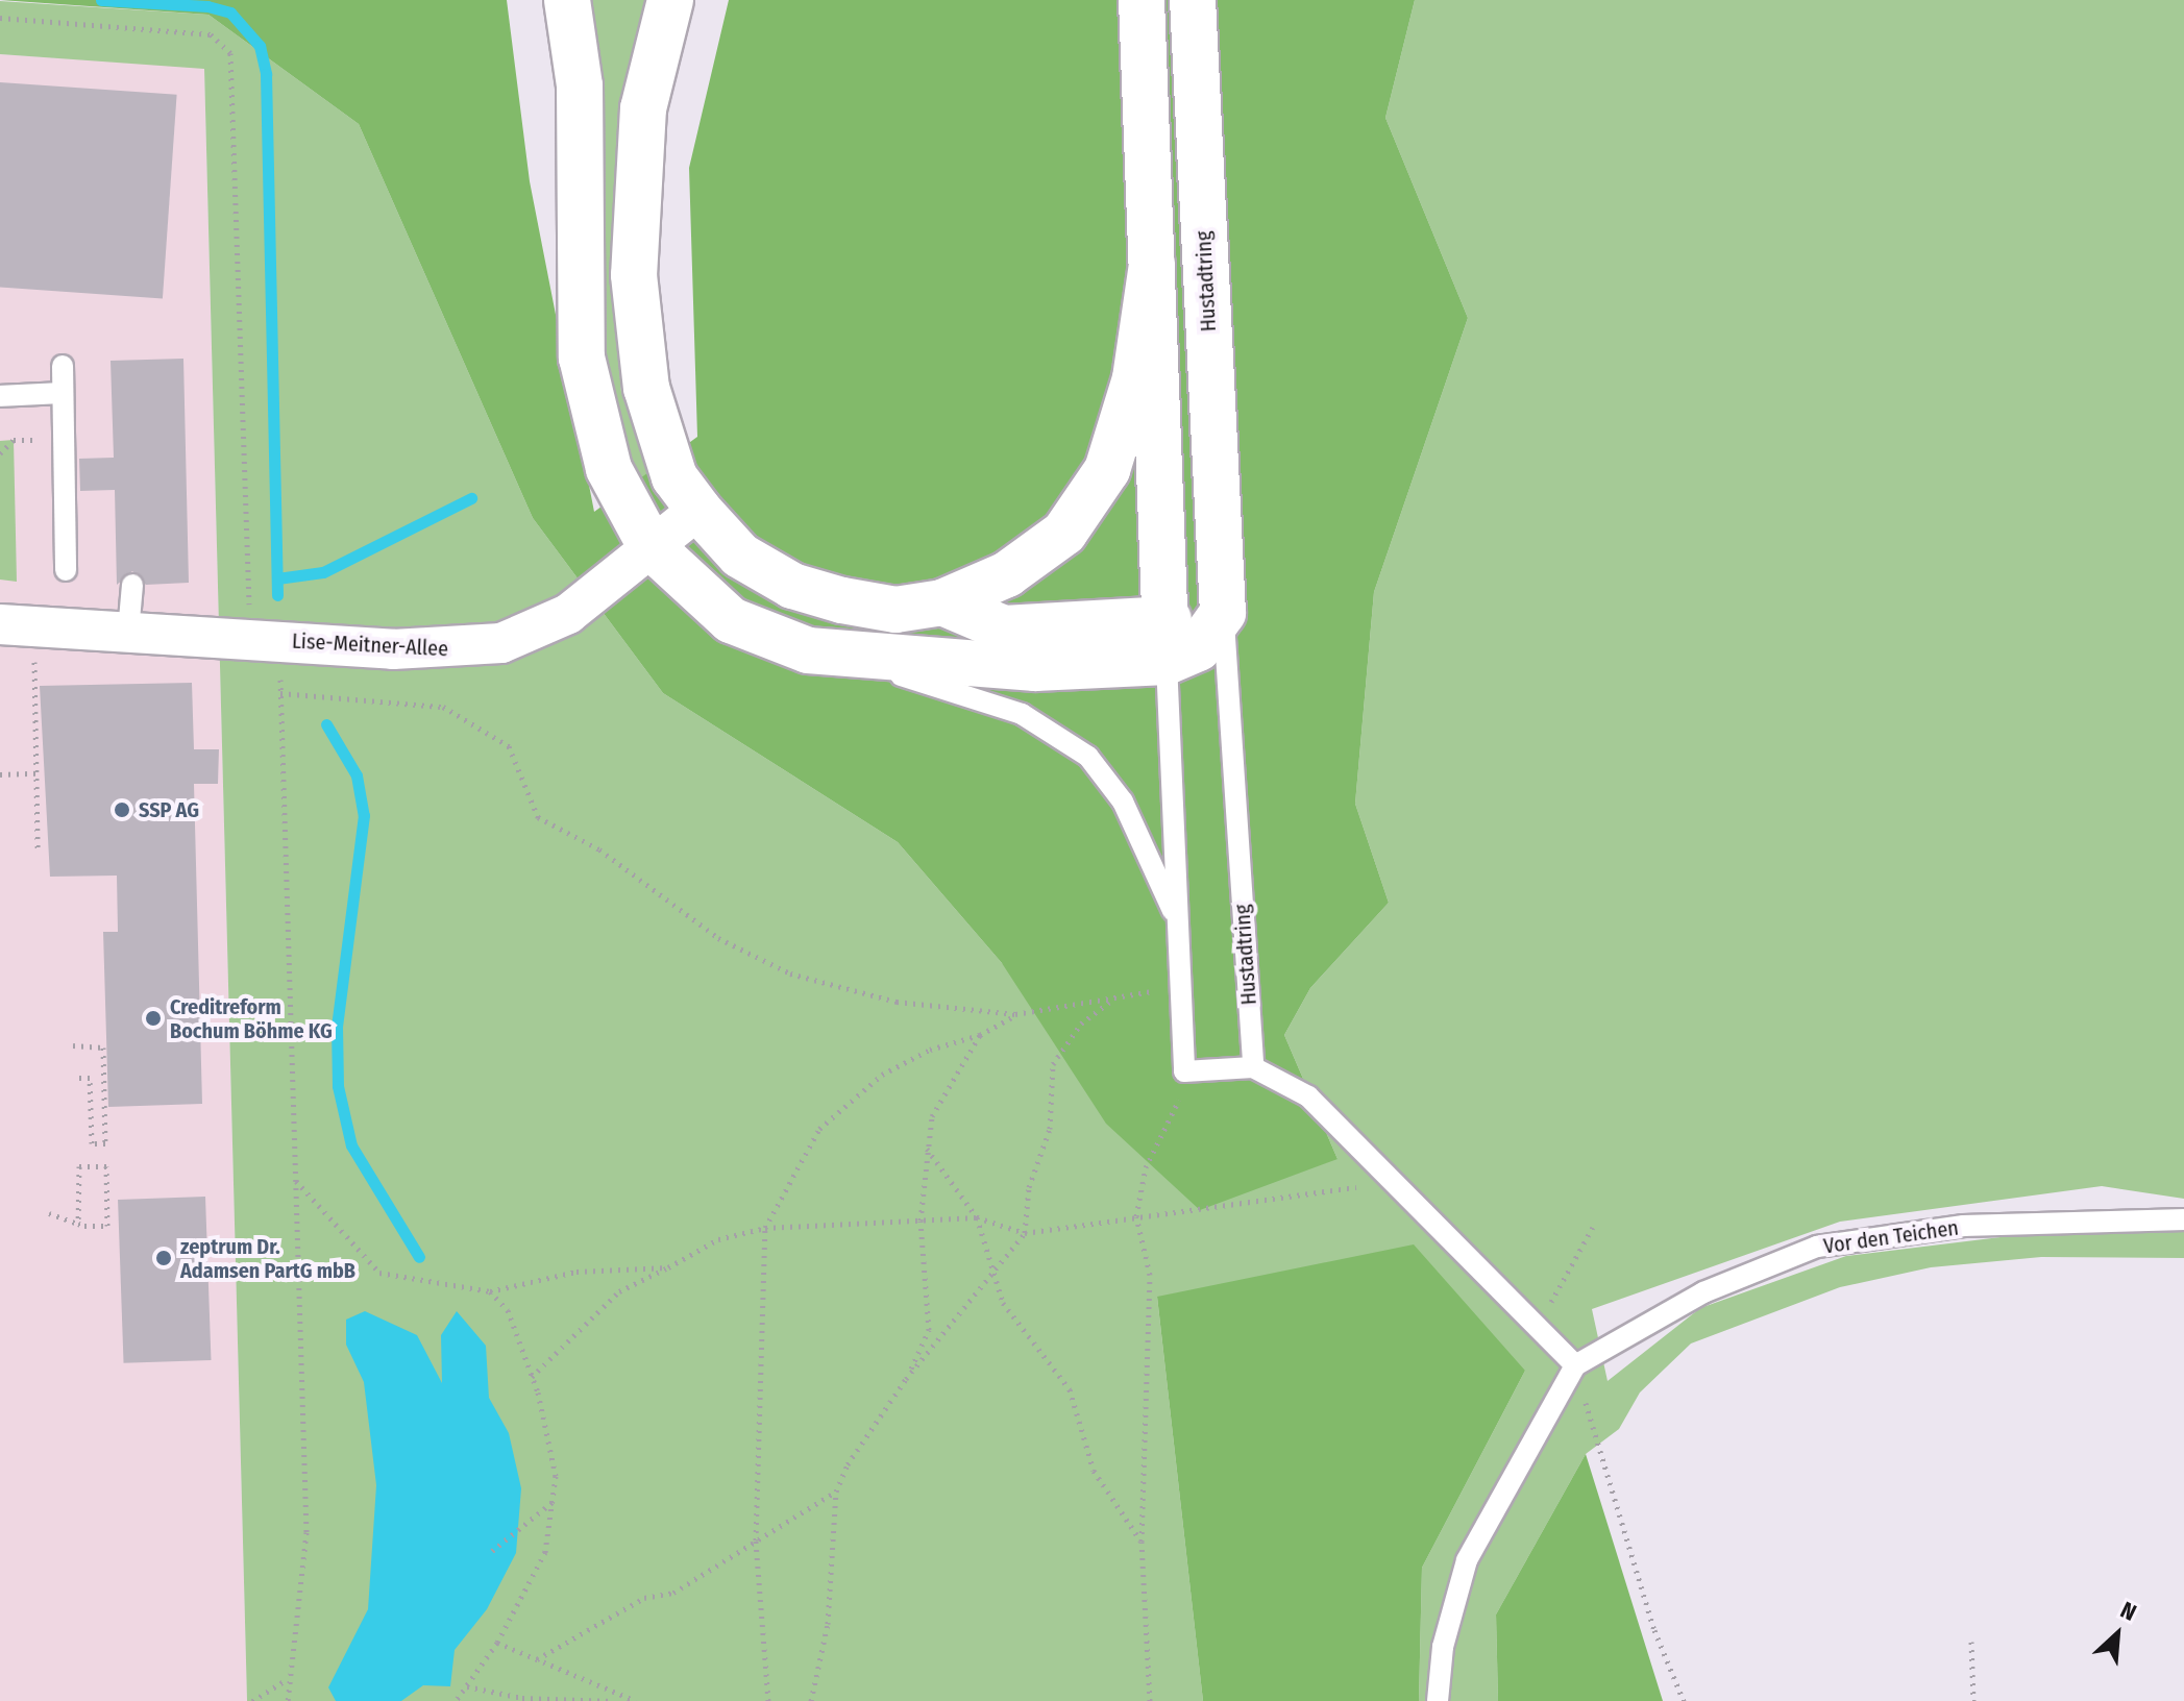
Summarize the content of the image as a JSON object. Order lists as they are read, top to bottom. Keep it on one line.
{"streets":{"main road":["Hustadtring"],"street":["Lise-Meitner-Allee"],"lane":["Vor den Teichen"]},"places":["SSP AG","Creditreform Bochum Böhme KG","zeptrum Dr. Adamsen PartG mbB"],"north":"top right"}
